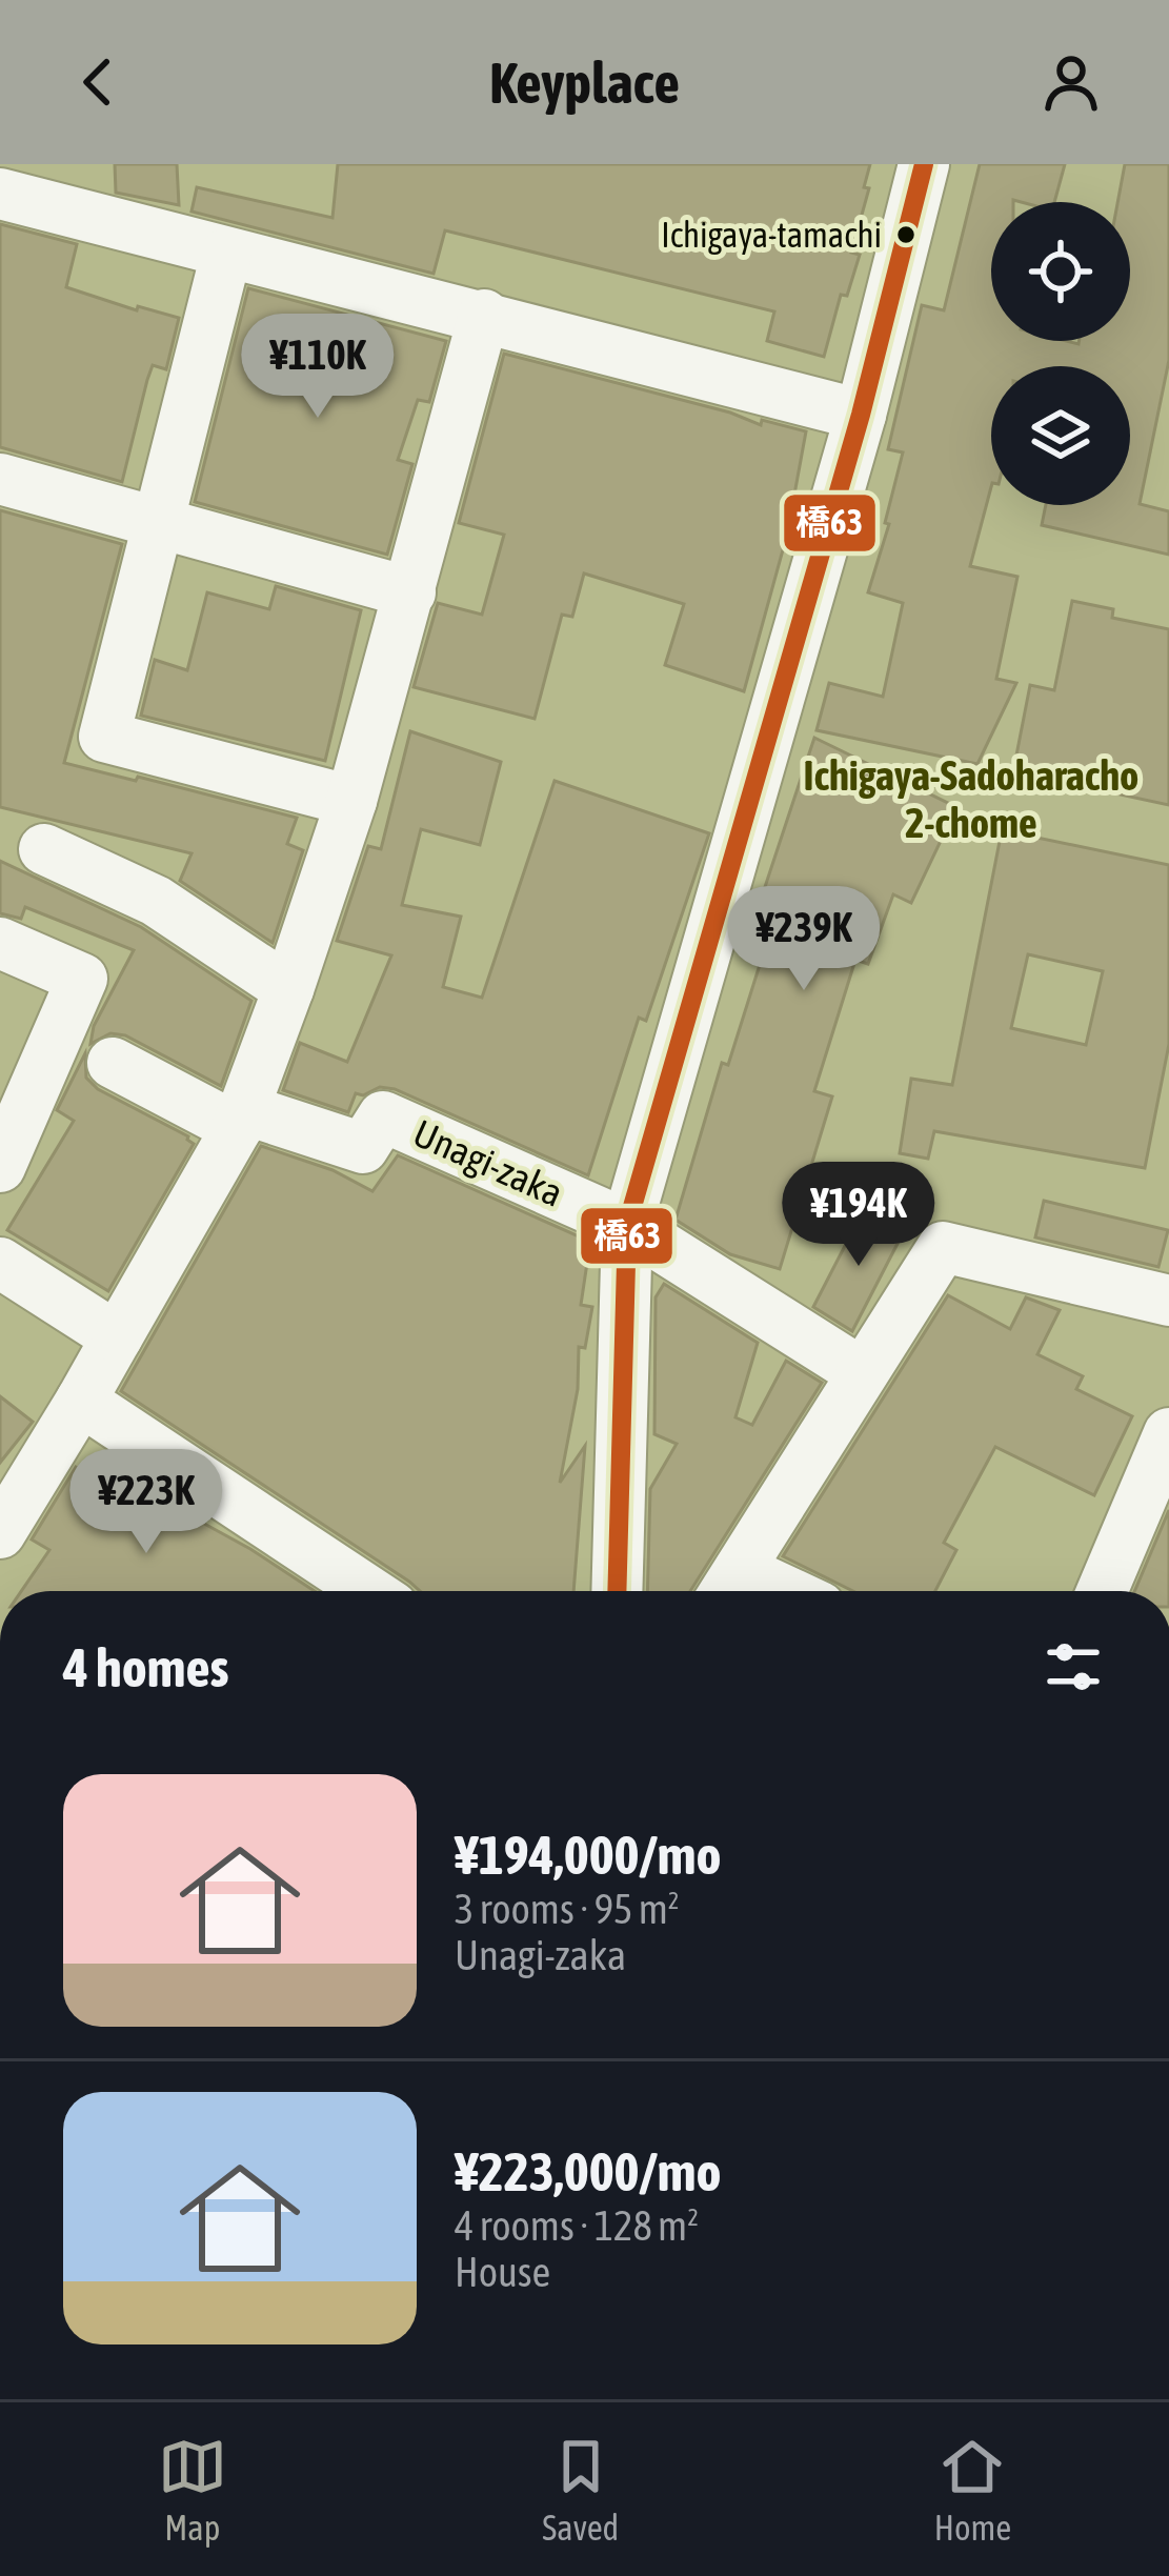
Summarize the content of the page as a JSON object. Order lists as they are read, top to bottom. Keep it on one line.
{"streets":{"street":["Unagi-zaka"]},"districts":["Ichigaya-Sadoharacho 2-chome"],"places":["Ichigaya-tamachi"],"lines":["transit line 橋63"],"page":{"header":"Keyplace","price":["¥110K","¥239K","¥194K","¥223K"],"heading":"4 homes","list":[{"name":"¥194,000/mo","note":"3 rooms · 95 m² · Unagi-zaka"},{"name":"¥223,000/mo","note":"4 rooms · 128 m² · House"}],"tabs":["Map","Saved","Home"]}}
